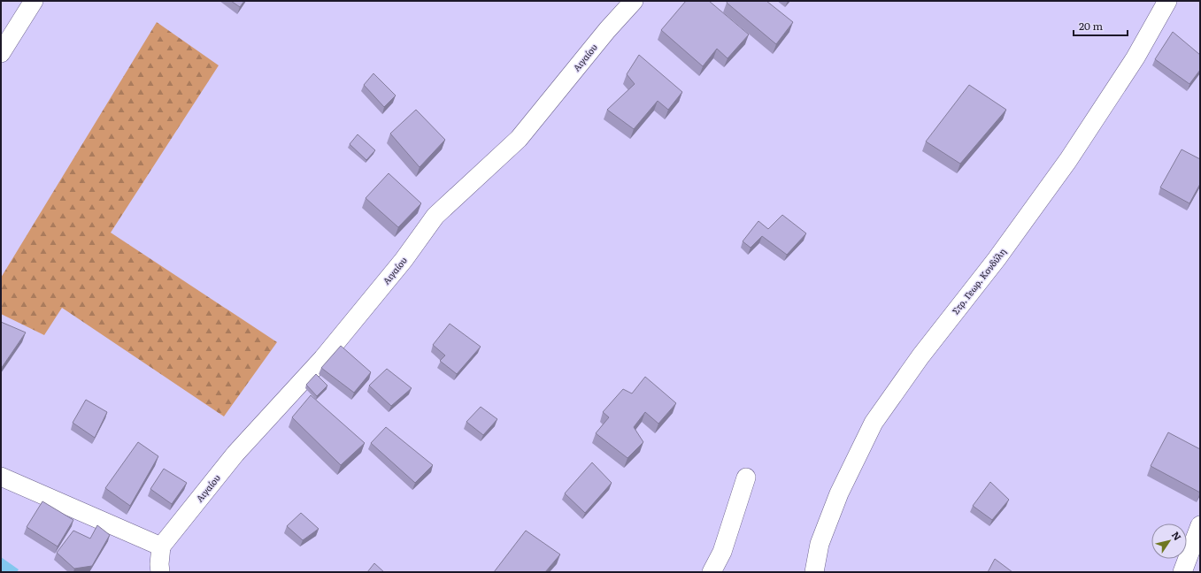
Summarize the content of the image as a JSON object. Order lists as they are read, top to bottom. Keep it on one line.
{"streets":{"street":["Αιγαίου","Στρ. Γεωρ. Κονδύλη"]},"scale_bar":"20 m","north":"top right"}
